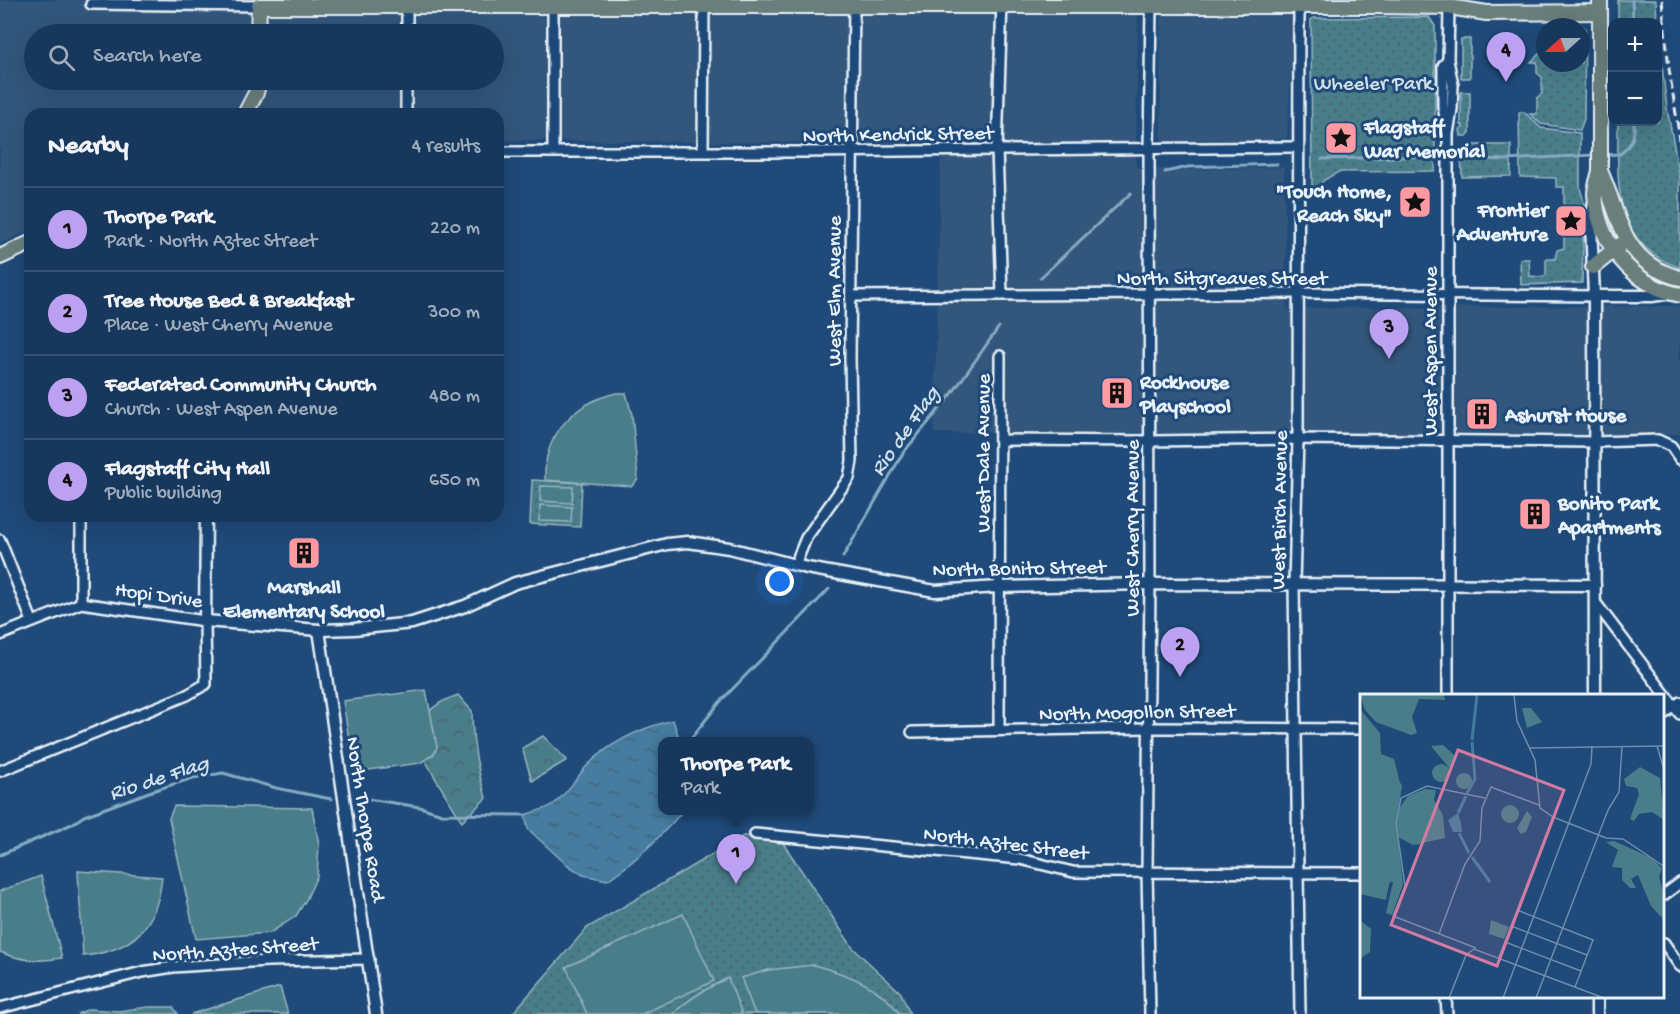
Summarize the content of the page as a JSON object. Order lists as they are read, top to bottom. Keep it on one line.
{"streets":{"street":["North Kendrick Street","North Sitgreaves Street","West Elm Avenue","West Aspen Avenue","West Dale Avenue","West Birch Avenue","West Cherry Avenue","North Bonito Street","Hopi Drive","North Mogollon Street","North Thorpe Road","North Aztec Street"]},"crossings":[["North Kendrick Street","West Elm Avenue"],["North Kendrick Street","West Birch Avenue"],["North Kendrick Street","West Cherry Avenue"],["North Sitgreaves Street","West Elm Avenue"],["North Sitgreaves Street","West Aspen Avenue"],["North Sitgreaves Street","West Birch Avenue"],["North Sitgreaves Street","West Cherry Avenue"],["West Elm Avenue","North Bonito Street"],["West Aspen Avenue","North Bonito Street"],["West Dale Avenue","North Bonito Street"],["West Dale Avenue","North Mogollon Street"],["West Birch Avenue","North Bonito Street"],["West Birch Avenue","North Mogollon Street"],["West Birch Avenue","North Aztec Street"],["West Cherry Avenue","North Bonito Street"],["West Cherry Avenue","North Mogollon Street"],["West Cherry Avenue","North Aztec Street"],["North Bonito Street","Hopi Drive"],["North Bonito Street","North Thorpe Road"],["Hopi Drive","North Thorpe Road"],["North Thorpe Road","North Aztec Street"]],"water":["Rio de Flag"],"parks":["Wheeler Park"],"places":{"place":["Flagstaff War Memorial","\"Touch Home, Reach Sky\"","Frontier Adventure"],"building":["Rockhouse Playschool","Ashurst House","Bonito Park Apartments","Marshall Elementary School"]},"north":"left","page":{"map_buttons":["+","−"],"search":"Search here","pins":["4","3","2","1"],"heading":["Nearby","4 results"],"list":[{"mark":"1","name":"Thorpe Park","note":"Park · North Aztec Street","value":"220 m"},{"mark":"2","name":"Tree House Bed & Breakfast","note":"Place · West Cherry Avenue","value":"300 m"},{"mark":"3","name":"Federated Community Church","note":"Church · West Aspen Avenue","value":"480 m"},{"mark":"4","name":"Flagstaff City Hall","note":"Public building","value":"650 m"}],"popup":["Thorpe Park","Park"]}}
